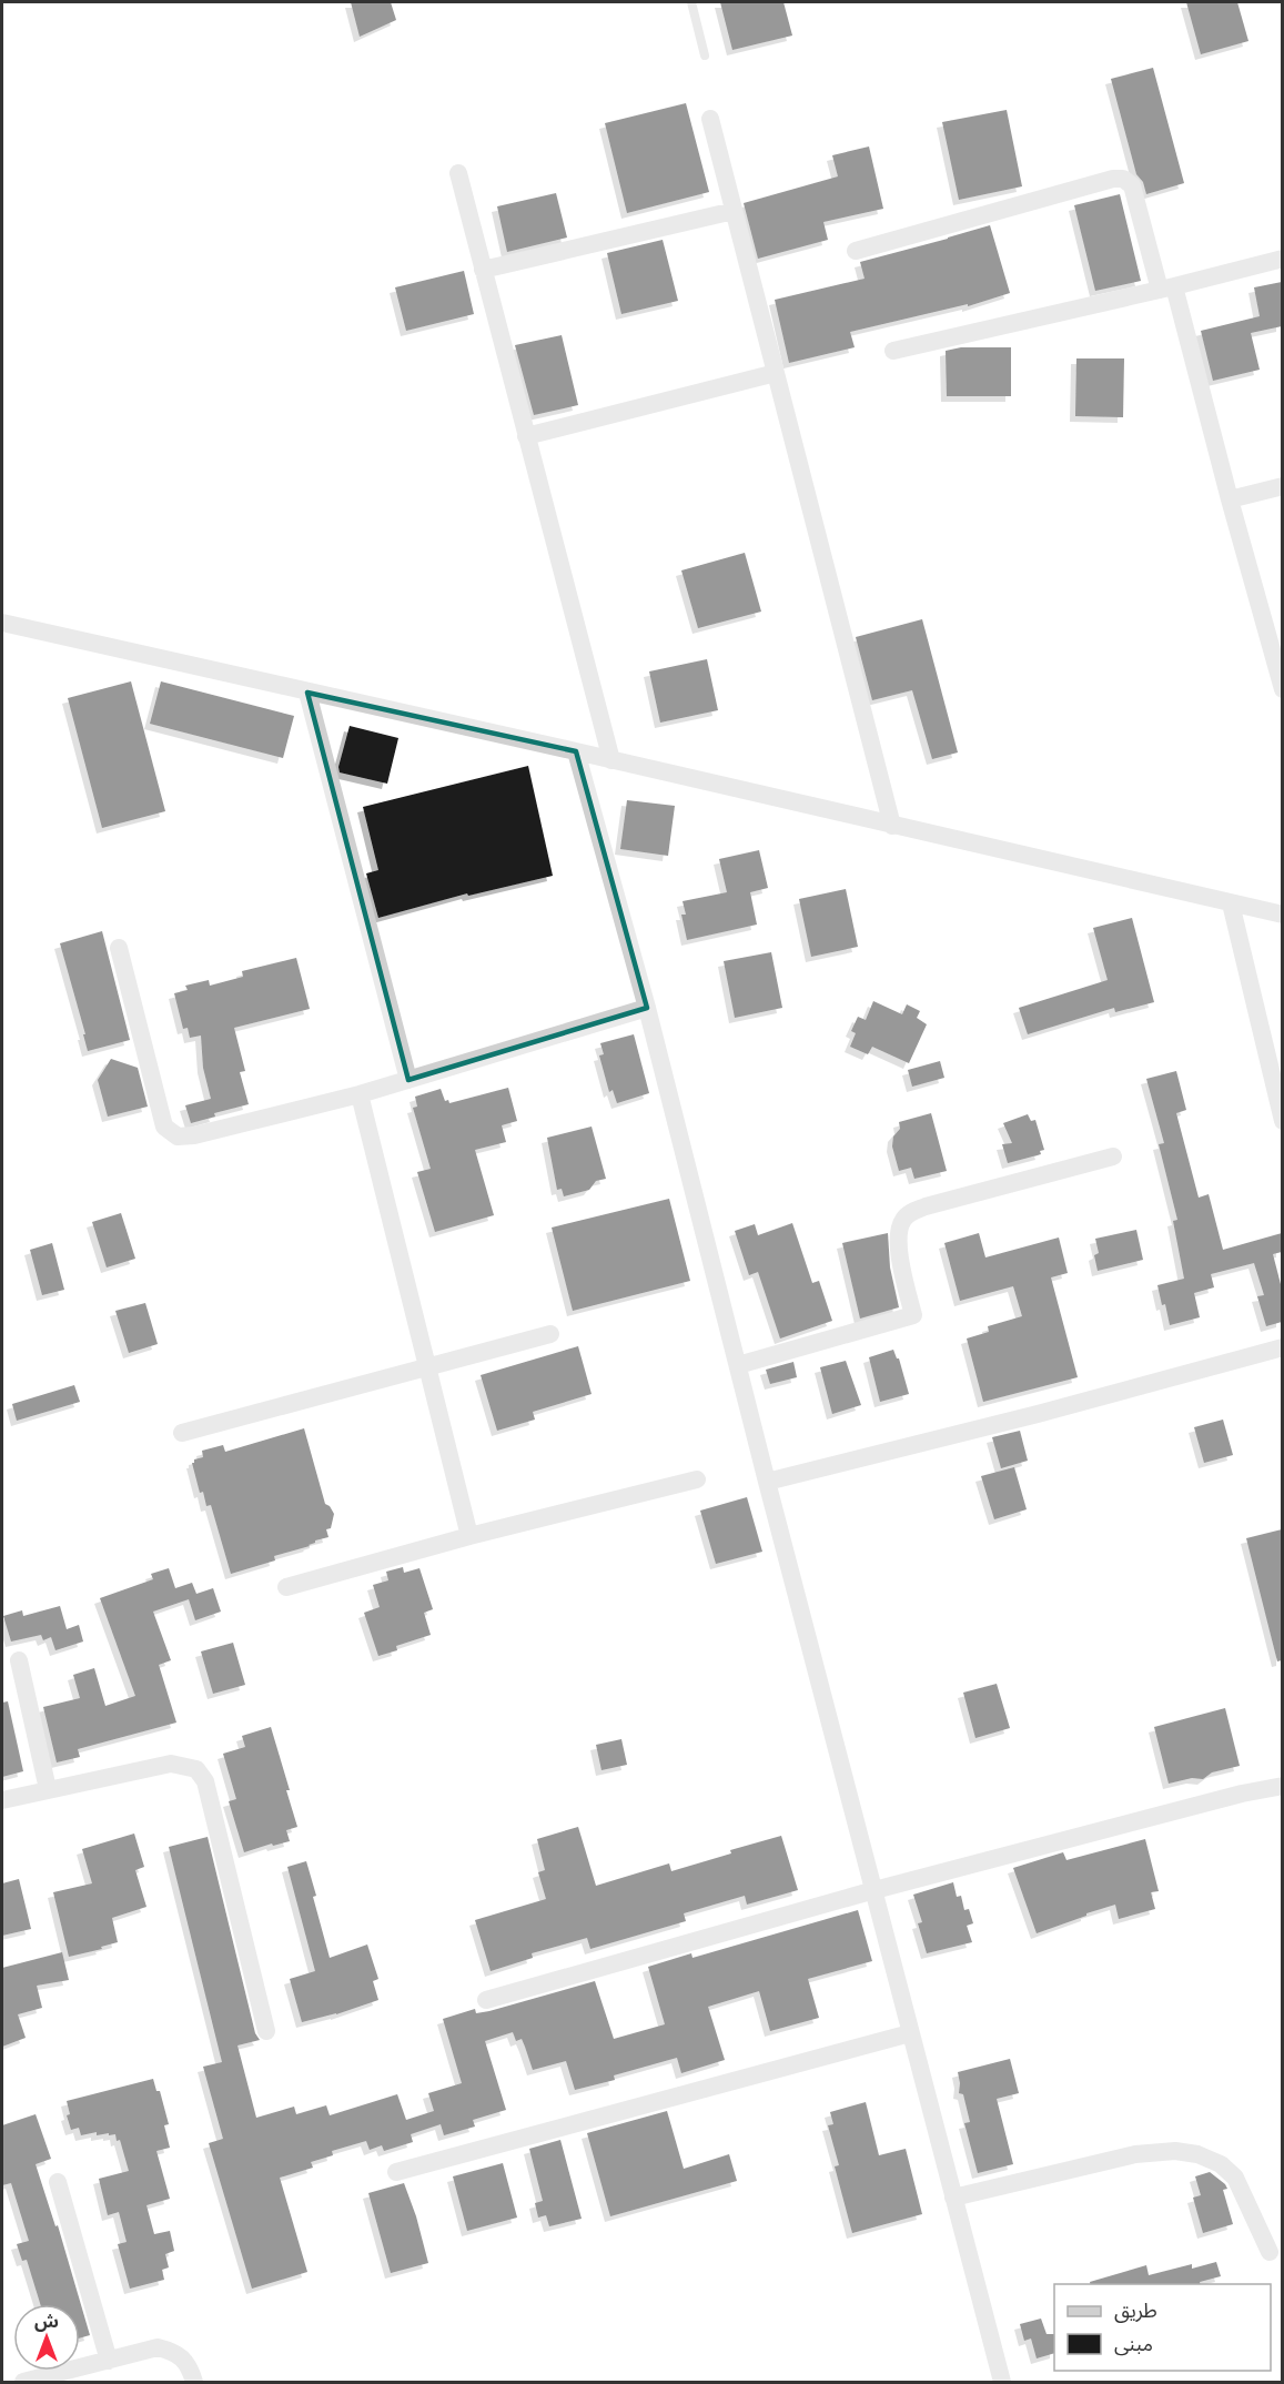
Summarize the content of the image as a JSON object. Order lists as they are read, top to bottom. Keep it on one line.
{"legend":["طريق","مبنى"],"north":"top"}
